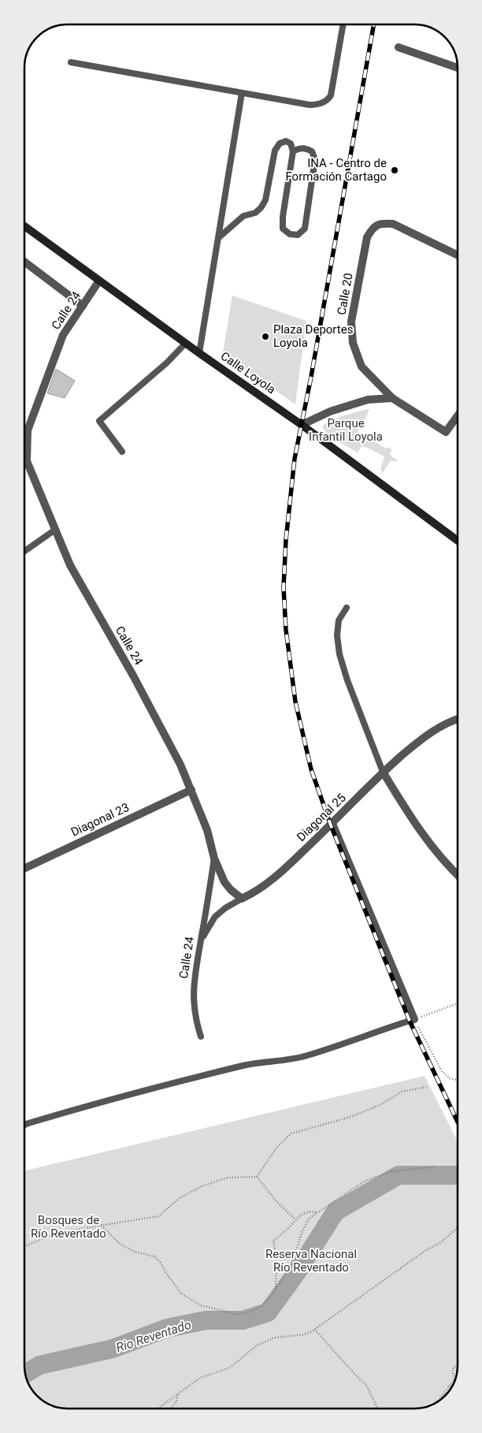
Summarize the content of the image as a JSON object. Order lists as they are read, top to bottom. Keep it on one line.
{"streets":{"main road":["Calle Loyola"],"street":["Calle 20","Calle 24","Diagonal 25","Diagonal 23"]},"crossings":[["Calle 24","Calle Loyola"],["Calle 24","Diagonal 25"],["Calle 24","Diagonal 23"]],"water":["Rio Reventado"],"parks":["Parque Infantil Loyola","Bosques de Río Reventado","Reserva Nacional Río Reventado"],"places":["INA - Centro de Formación Cartago","Plaza Deportes Loyola"]}
